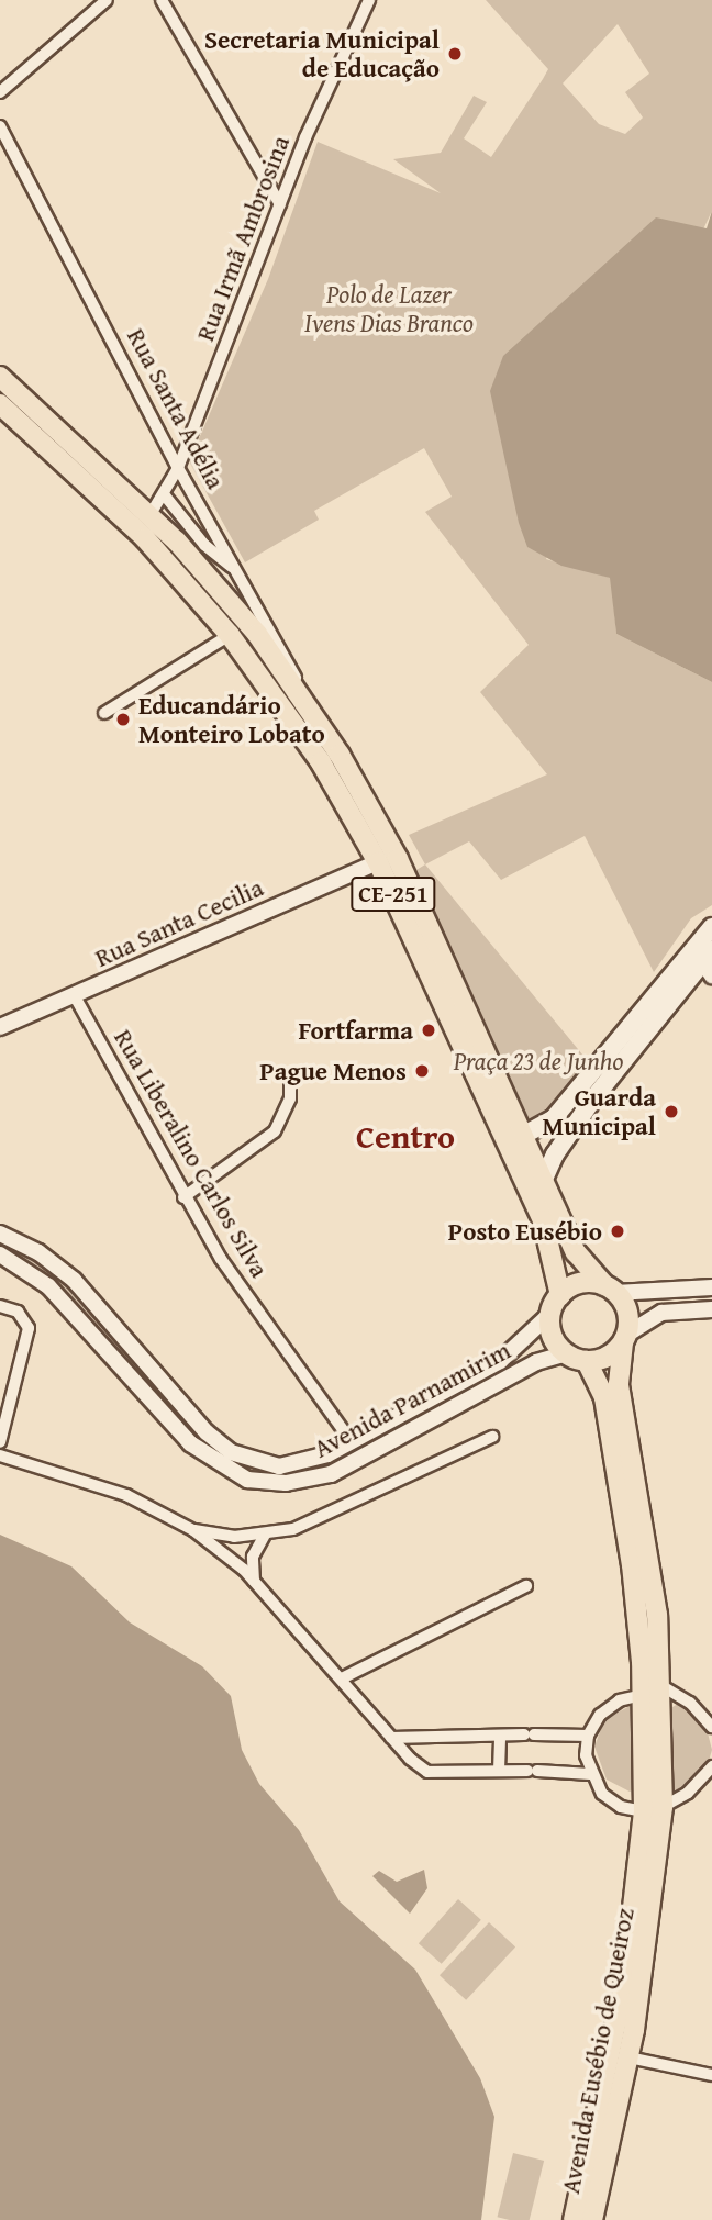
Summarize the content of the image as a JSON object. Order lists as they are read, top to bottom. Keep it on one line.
{"streets":{"main road":["CE-251","Avenida Eusébio de Queiroz"],"street":["Rua Irmã Ambrosina","Rua Santa Adélia","Rua Santa Cecilia","Rua Liberalino Carlos Silva","Avenida Parnamirim"]},"crossings":[["Rua Irmã Ambrosina","Rua Santa Adélia"],["Rua Irmã Ambrosina","CE-251"],["Rua Santa Adélia","CE-251"],["CE-251","Rua Santa Cecilia"],["CE-251","Avenida Parnamirim"],["CE-251","Avenida Eusébio de Queiroz"],["Rua Santa Cecilia","Rua Liberalino Carlos Silva"],["Rua Liberalino Carlos Silva","Avenida Parnamirim"],["Avenida Parnamirim","Avenida Eusébio de Queiroz"]],"districts":["Centro"],"parks":["Polo de Lazer Ivens Dias Branco","Praça 23 de Junho"],"places":["Secretaria Municipal de Educação","Educandário Monteiro Lobato","Fortfarma","Pague Menos","Guarda Municipal","Posto Eusébio"]}
